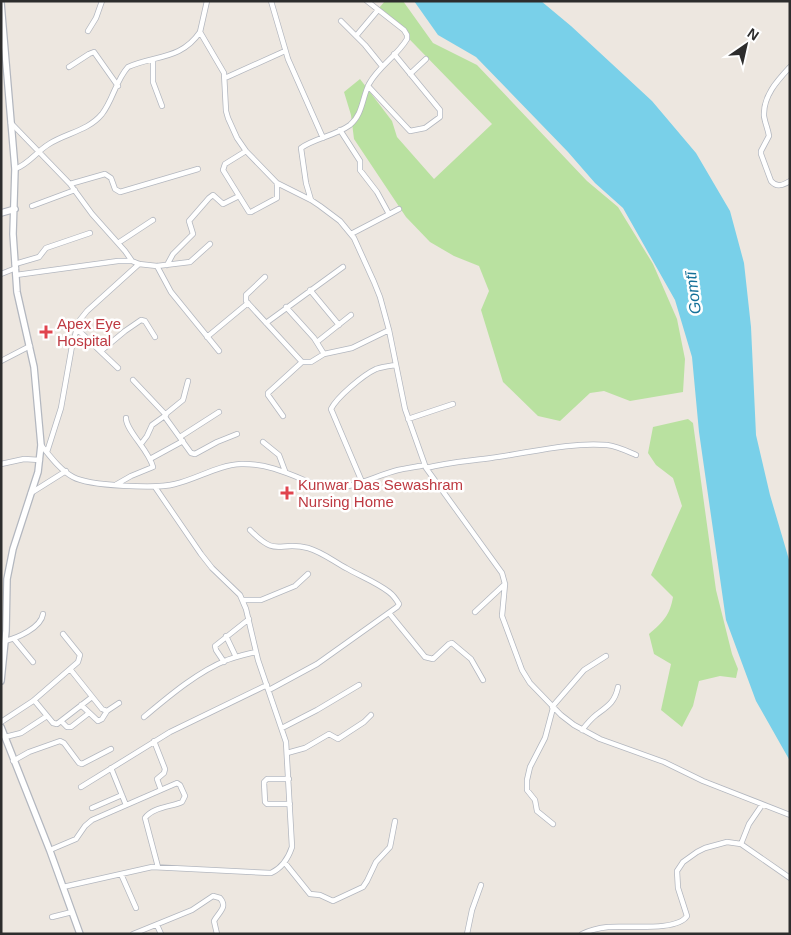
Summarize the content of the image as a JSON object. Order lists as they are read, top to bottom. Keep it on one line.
{"water":["Gomtī"],"places":{"health":["Apex Eye Hospital","Kunwar Das Sewashram Nursing Home"]},"north":"top right"}
